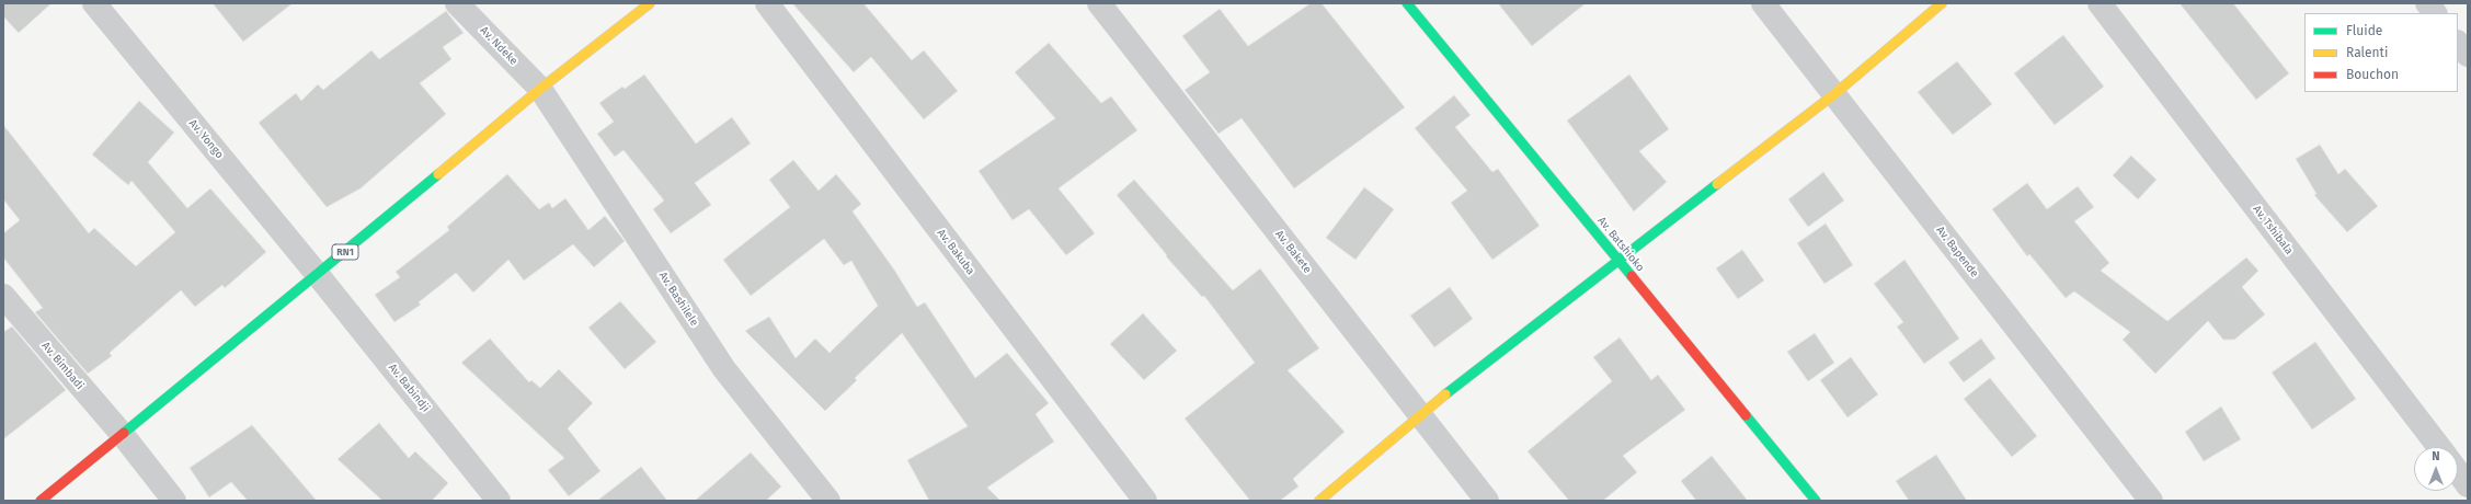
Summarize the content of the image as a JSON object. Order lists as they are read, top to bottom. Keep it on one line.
{"streets":{"main road":["Av. Batshioko","RN1"],"street":["Av. Ndeke","Av. Yongo","Av. Tshibala","Av. Bakuba","Av. Bakete","Av. Bapende","Av. Bashilele","Av. Bimbadi","Av. Babindji"]},"crossings":[["Av. Ndeke","RN1"],["Av. Ndeke","Av. Bashilele"],["Av. Yongo","RN1"],["Av. Yongo","Av. Babindji"],["RN1","Av. Bashilele"],["RN1","Av. Bimbadi"],["RN1","Av. Babindji"]],"legend":["Fluide","Ralenti","Bouchon"],"north":"top"}
